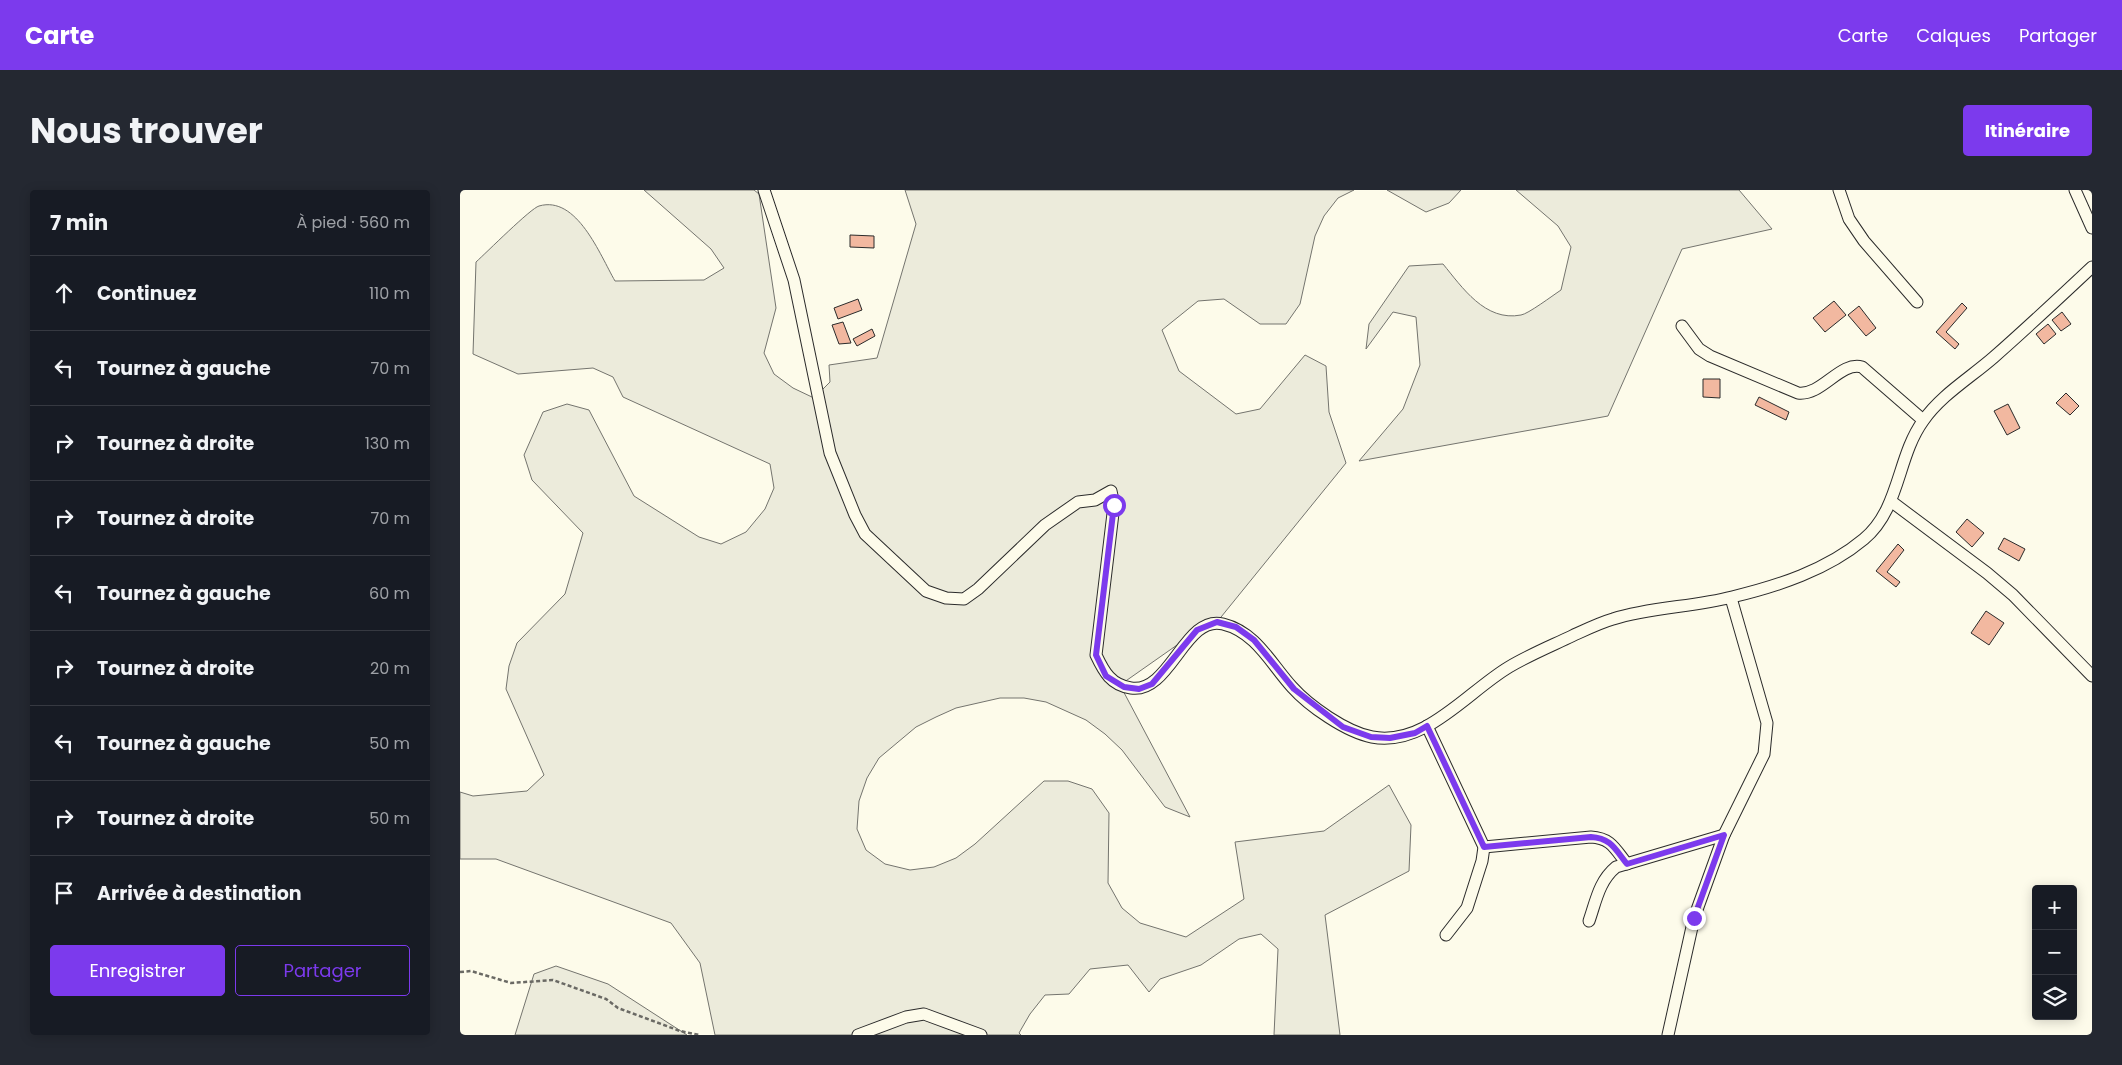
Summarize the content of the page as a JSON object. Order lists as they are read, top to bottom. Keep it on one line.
{"page":{"header":"Carte","nav":["Carte","Calques","Partager"],"title":"Nous trouver","buttons":["Itinéraire",["Enregistrer","Partager"]],"heading":["7 min","À pied · 560 m"],"list":[["Continuez","110 m"],["Tournez à gauche","70 m"],["Tournez à droite","130 m"],["Tournez à droite","70 m"],["Tournez à gauche","60 m"],["Tournez à droite","20 m"],["Tournez à gauche","50 m"],["Tournez à droite","50 m"],"Arrivée à destination"],"map_buttons":["+","−"]}}
